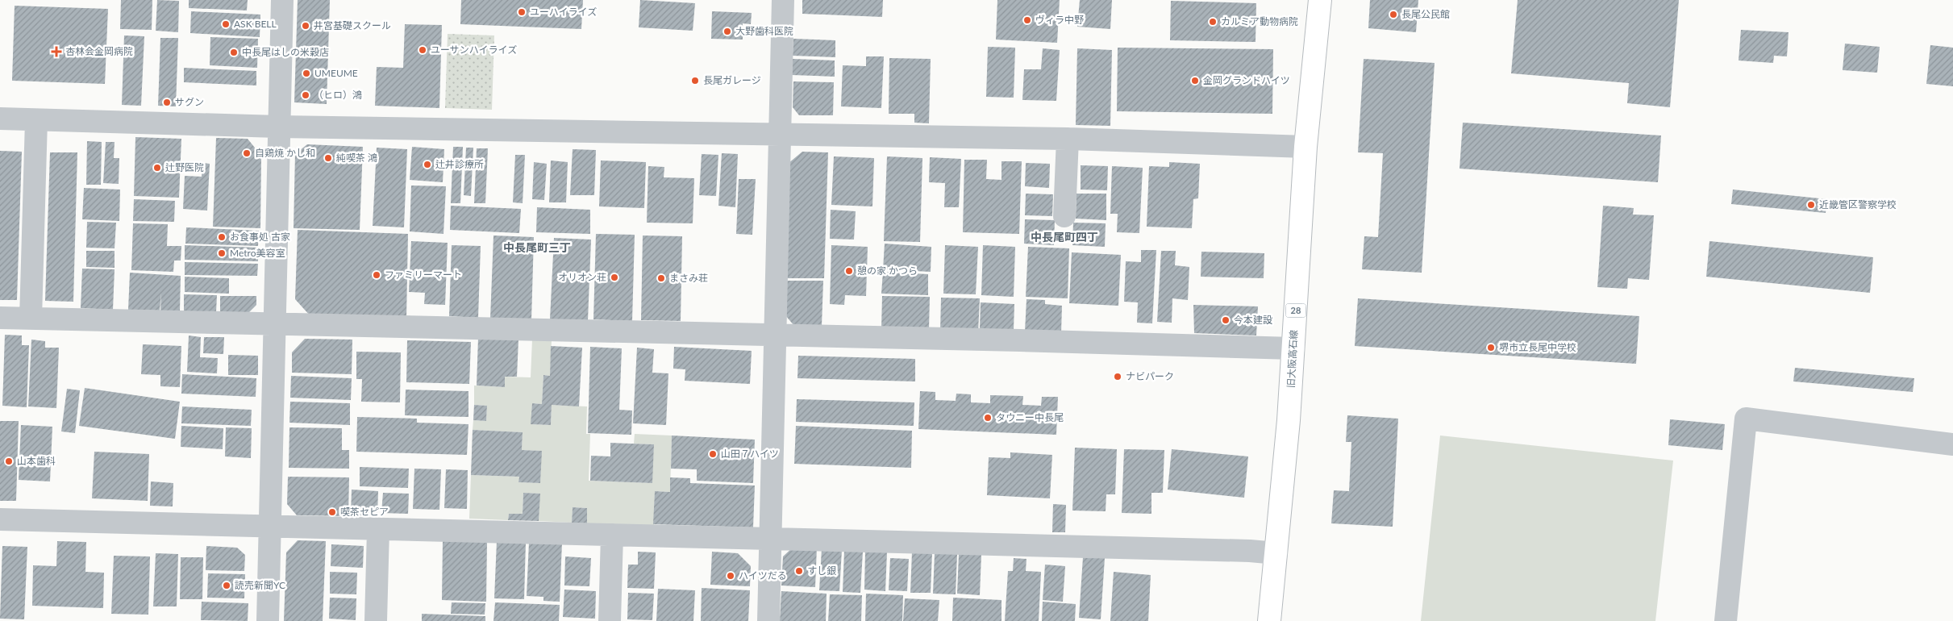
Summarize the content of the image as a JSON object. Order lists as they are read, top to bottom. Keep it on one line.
{"streets":{"main road":["28","旧大阪高石線"]},"districts":["中長尾町四丁","中長尾町三丁"],"places":{"other":["ユーハイライズ","長尾公民館","ヴィラ中野","カルミア動物病院","ASK BELL","井宮基礎スクール","大野歯科医院","ユーサンハイライズ","中長尾はしの米穀店","UMEUME","長尾ガレージ","金岡グランドハイツ","（ヒロ）鴻","サグン","自鶏焼 かし和","純喫茶 鴻","辻井診療所","辻野医院","近畿管区警察学校","お食事処 古家","Metro美容室","憩の家 かつら","ファミリーマート","オリオン荘","まさみ荘","今本建設","堺市立長尾中学校","ナビパーク","タウニー中長尾","山田７ハイツ","山本歯科","喫茶セピア","すし銀","ハイツだる","読売新聞YC"],"health":["杏林会金岡病院"]}}
